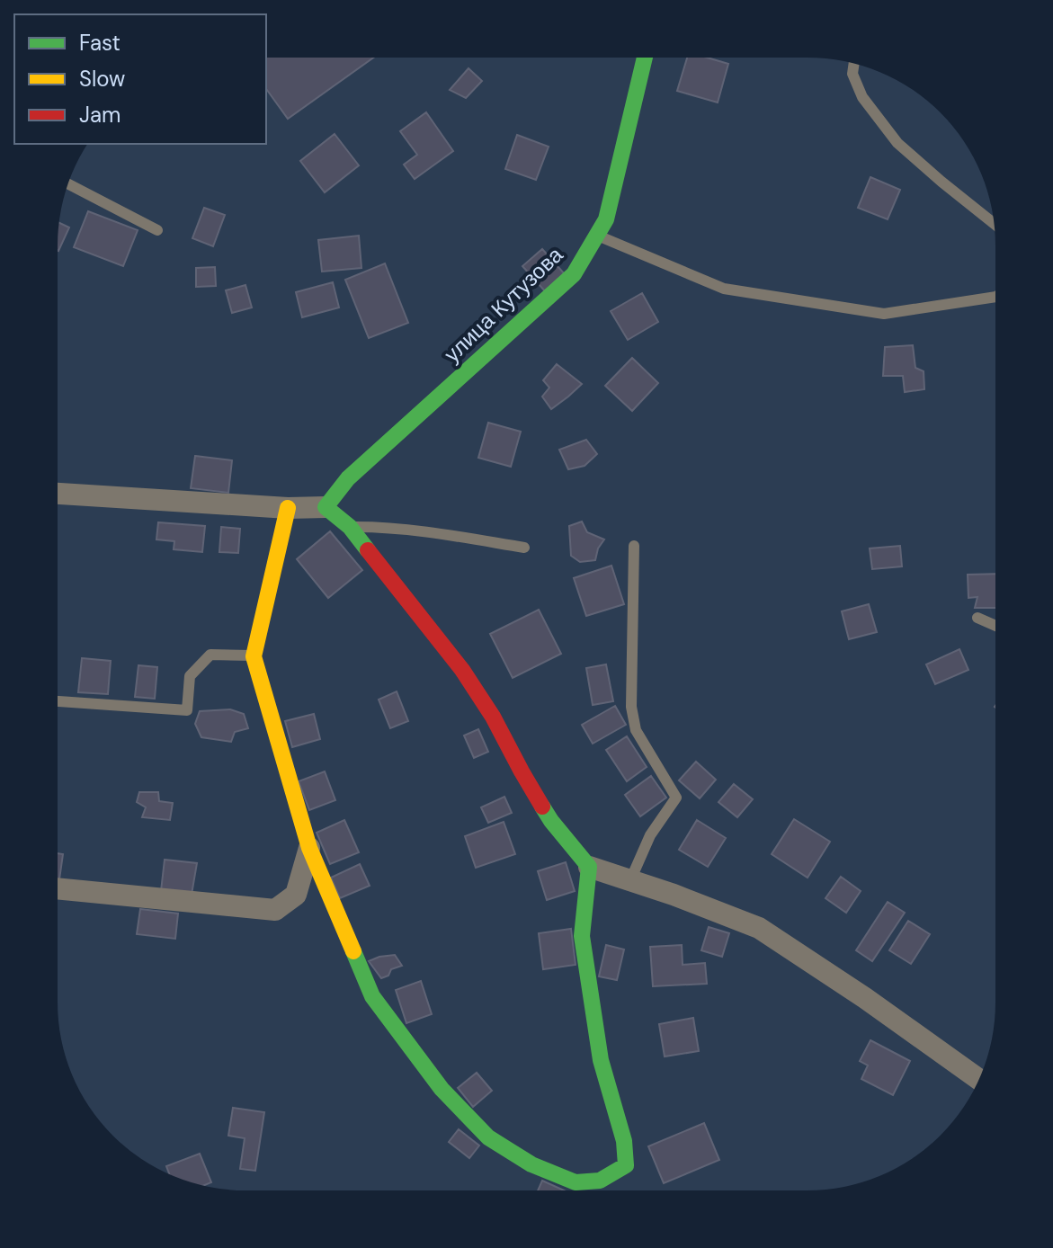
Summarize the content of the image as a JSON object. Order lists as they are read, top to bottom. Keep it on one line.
{"streets":{"street":["улица Кутузова"]},"legend":["Fast","Slow","Jam"]}
